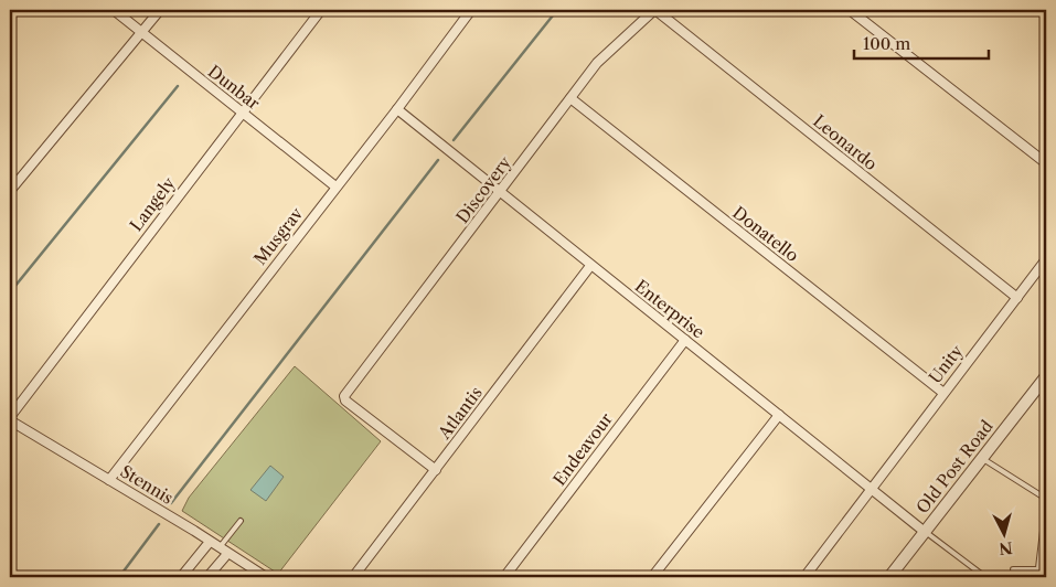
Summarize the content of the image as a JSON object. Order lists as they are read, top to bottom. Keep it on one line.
{"streets":{"street":["Dunbar","Leonardo","Discovery","Langely","Donatello","Musgrav","Enterprise","Unity","Atlantis","Endeavour","Old Post Road","Stennis"]},"crossings":[["Dunbar","Langely"],["Dunbar","Musgrav"],["Leonardo","Discovery"],["Leonardo","Unity"],["Discovery","Donatello"],["Discovery","Enterprise"],["Discovery","Atlantis"],["Langely","Stennis"],["Donatello","Unity"],["Musgrav","Enterprise"],["Musgrav","Stennis"],["Enterprise","Unity"],["Enterprise","Atlantis"],["Enterprise","Endeavour"],["Enterprise","Old Post Road"]],"scale_bar":"100 m","north":"bottom"}
